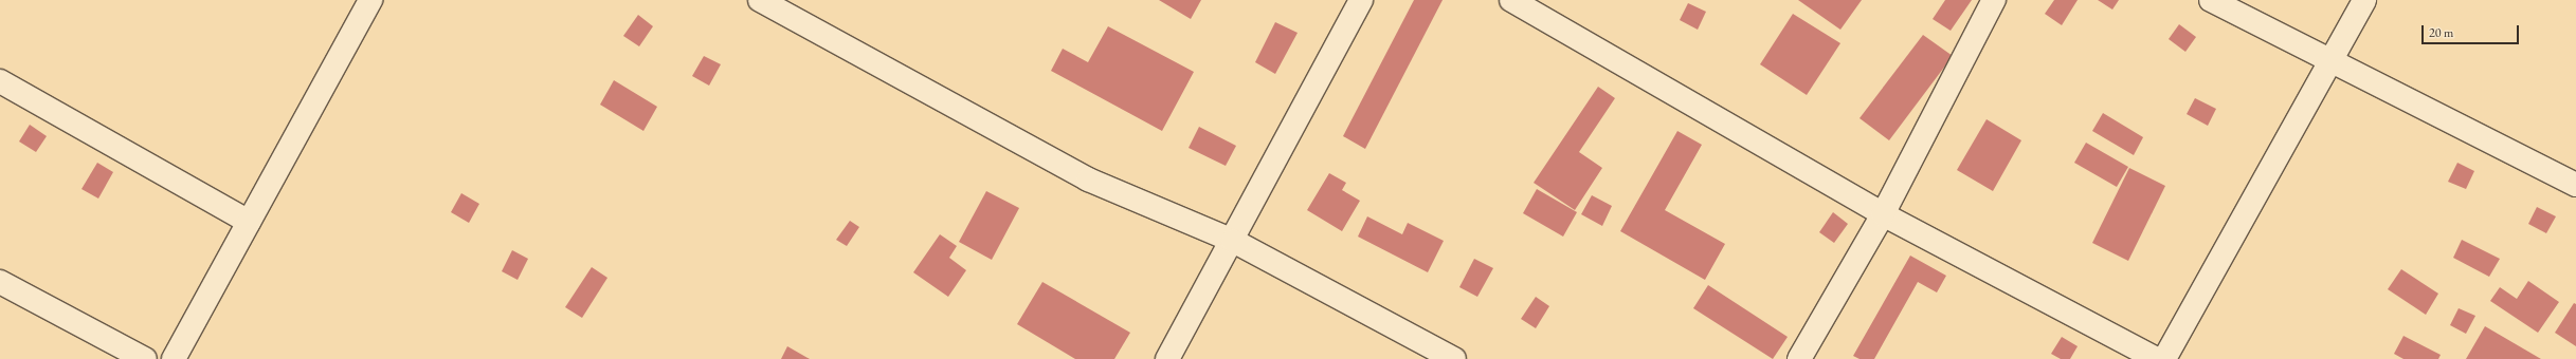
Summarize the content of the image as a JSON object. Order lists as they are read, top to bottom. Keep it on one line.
{"scale_bar":"20 m"}
